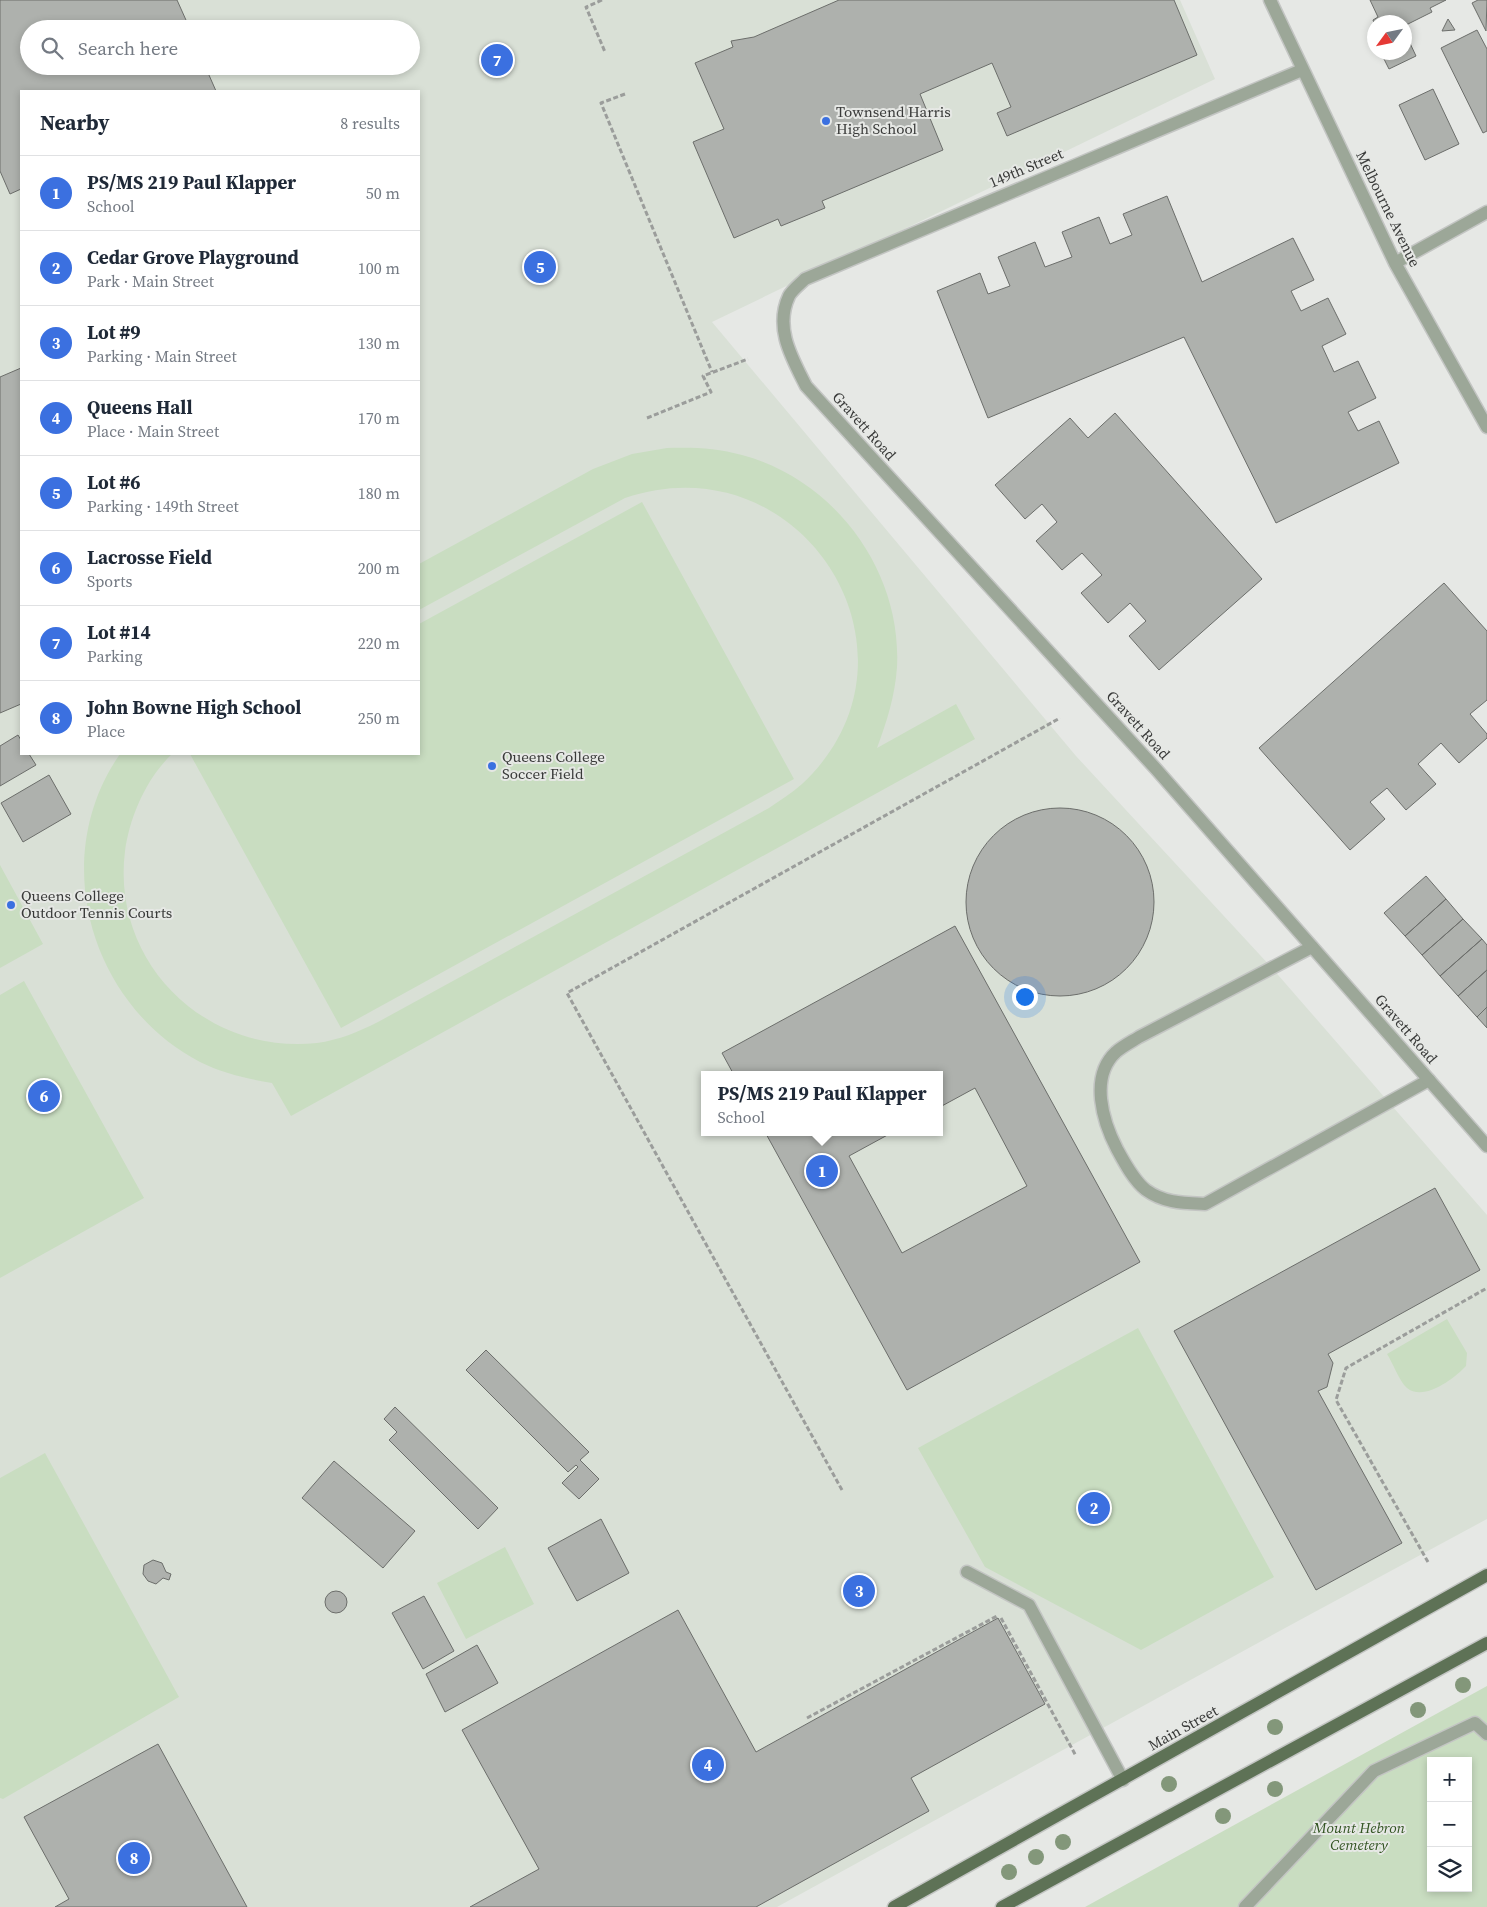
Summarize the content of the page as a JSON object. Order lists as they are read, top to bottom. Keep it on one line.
{"streets":{"main road":["Main Street"],"street":["149th Street","Melbourne Avenue","Gravett Road"]},"crossings":[["149th Street","Melbourne Avenue"],["149th Street","Gravett Road"]],"parks":["Mount Hebron Cemetery"],"places":["Townsend Harris High School","Queens College Soccer Field","Queens College Outdoor Tennis Courts"],"north":"bottom left","page":{"search":"Search here","pins":["7","5","6","1","2","3","4","8"],"heading":["Nearby","8 results"],"list":[{"mark":"1","name":"PS/MS 219 Paul Klapper","note":"School","value":"50 m"},{"mark":"2","name":"Cedar Grove Playground","note":"Park · Main Street","value":"100 m"},{"mark":"3","name":"Lot #9","note":"Parking · Main Street","value":"130 m"},{"mark":"4","name":"Queens Hall","note":"Place · Main Street","value":"170 m"},{"mark":"5","name":"Lot #6","note":"Parking · 149th Street","value":"180 m"},{"mark":"6","name":"Lacrosse Field","note":"Sports","value":"200 m"},{"mark":"7","name":"Lot #14","note":"Parking","value":"220 m"},{"mark":"8","name":"John Bowne High School","note":"Place","value":"250 m"}],"popup":["PS/MS 219 Paul Klapper","School"],"map_buttons":["+","−"]}}
